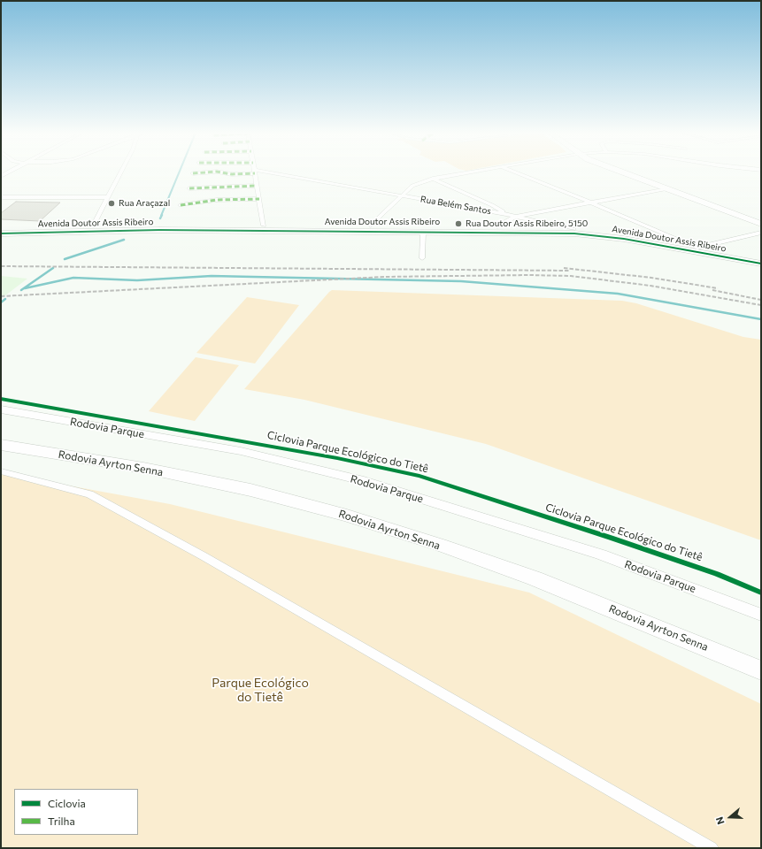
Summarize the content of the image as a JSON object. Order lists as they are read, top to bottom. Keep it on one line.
{"streets":{"highway":["Rodovia Ayrton Senna"],"main road":["Avenida Doutor Assis Ribeiro"],"street":["Rua Belém Santos","Rodovia Parque"],"cycle path":["Ciclovia Parque Ecológico do Tietê"]},"crossings":[["Rua Belém Santos","Avenida Doutor Assis Ribeiro"]],"parks":["Parque Ecológico do Tietê"],"places":["Rua Araçazal","Rua Doutor Assis Ribeiro, 5150"],"legend":["Ciclovia","Trilha"],"north":"left"}
